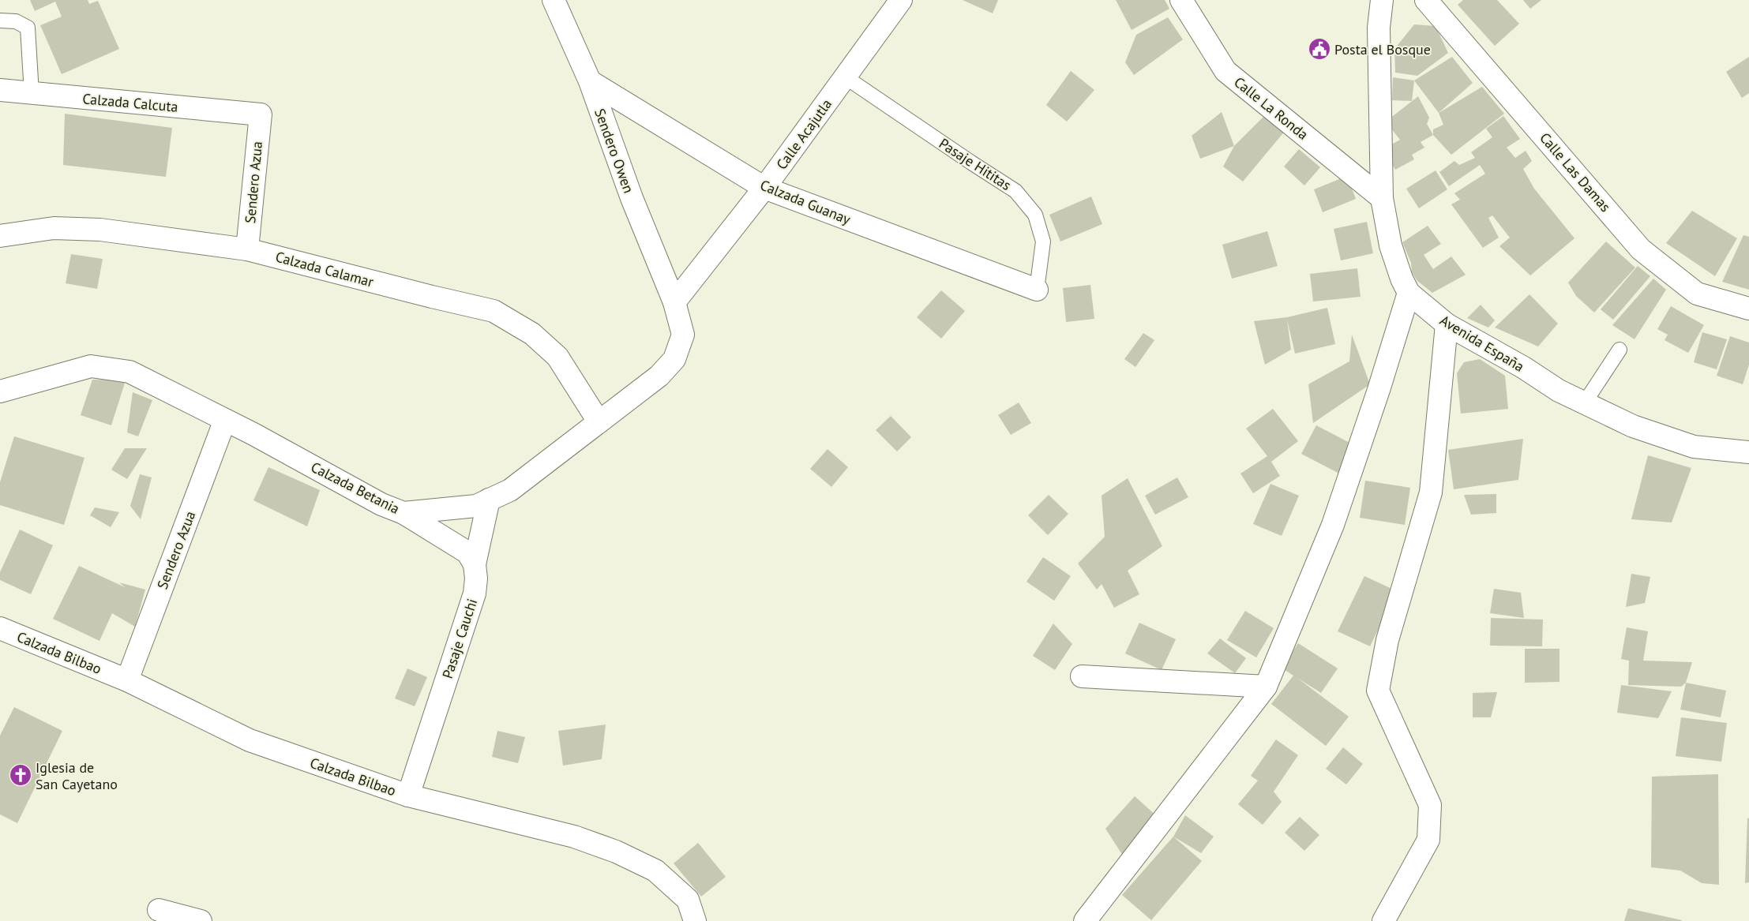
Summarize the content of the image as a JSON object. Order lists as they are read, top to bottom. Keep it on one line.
{"streets":{"street":["Calzada Calcuta","Calle La Ronda","Calle Acajutla","Sendero Owen","Calle Las Damas","Sendero Azua","Calzada Guanay","Calzada Calamar","Avenida España","Calzada Betania","Pasaje Cauchi","Calzada Bilbao"],"lane":["Pasaje Hititas"]},"crossings":[["Calzada Calcuta","Sendero Azua"],["Calle La Ronda","Avenida España"],["Calle Acajutla","Sendero Owen"],["Calle Acajutla","Pasaje Hititas"],["Calle Acajutla","Calzada Guanay"],["Calle Acajutla","Calzada Betania"],["Sendero Owen","Calzada Guanay"],["Sendero Owen","Calzada Betania"],["Pasaje Hititas","Calzada Guanay"],["Sendero Azua","Calzada Calamar"],["Sendero Azua","Calzada Betania"],["Sendero Azua","Calzada Bilbao"],["Calzada Calamar","Calzada Betania"],["Calzada Betania","Pasaje Cauchi"],["Pasaje Cauchi","Calzada Bilbao"]],"places":{"public building":["Posta el Bosque"],"church":["Iglesia de San Cayetano"]}}
